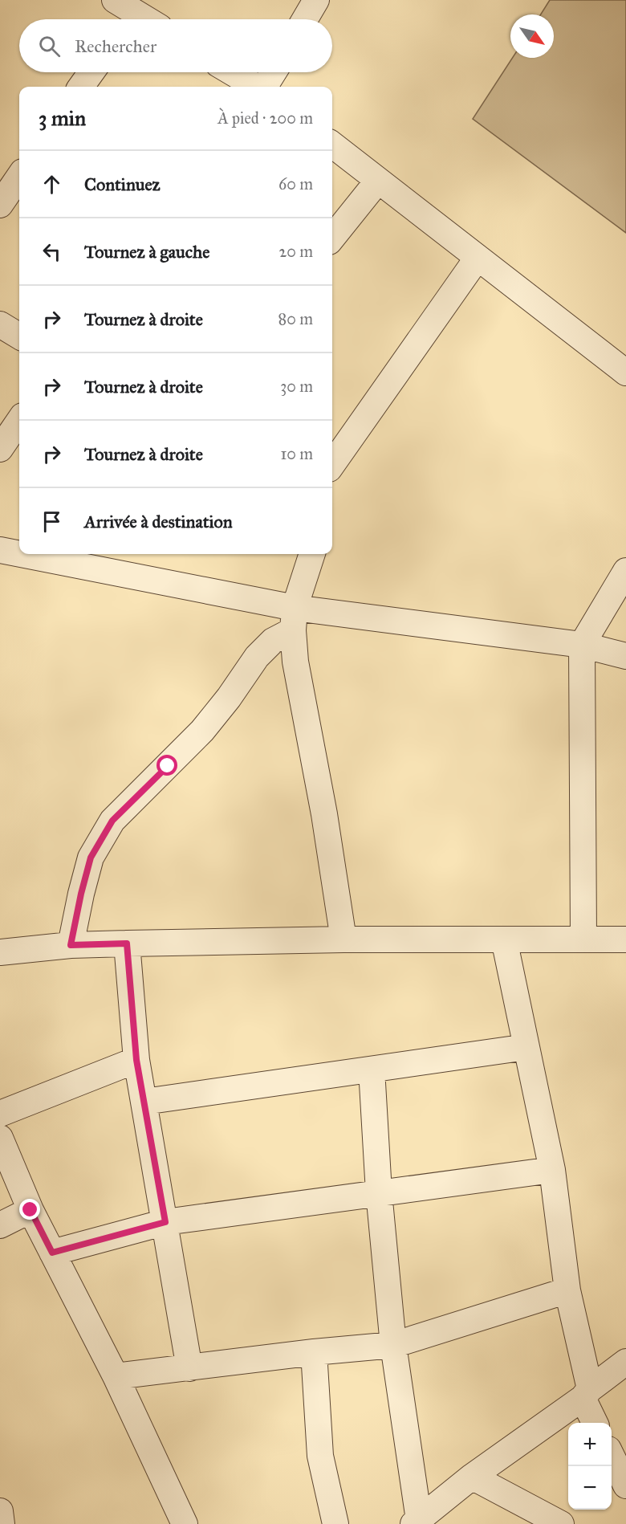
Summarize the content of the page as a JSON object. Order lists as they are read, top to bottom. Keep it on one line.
{"north":"bottom right","page":{"search":"Rechercher","heading":["3 min","À pied · 200 m"],"list":[["Continuez","60 m"],["Tournez à gauche","20 m"],["Tournez à droite","80 m"],["Tournez à droite","30 m"],["Tournez à droite","10 m"],"Arrivée à destination"],"map_buttons":["+","−"]}}
